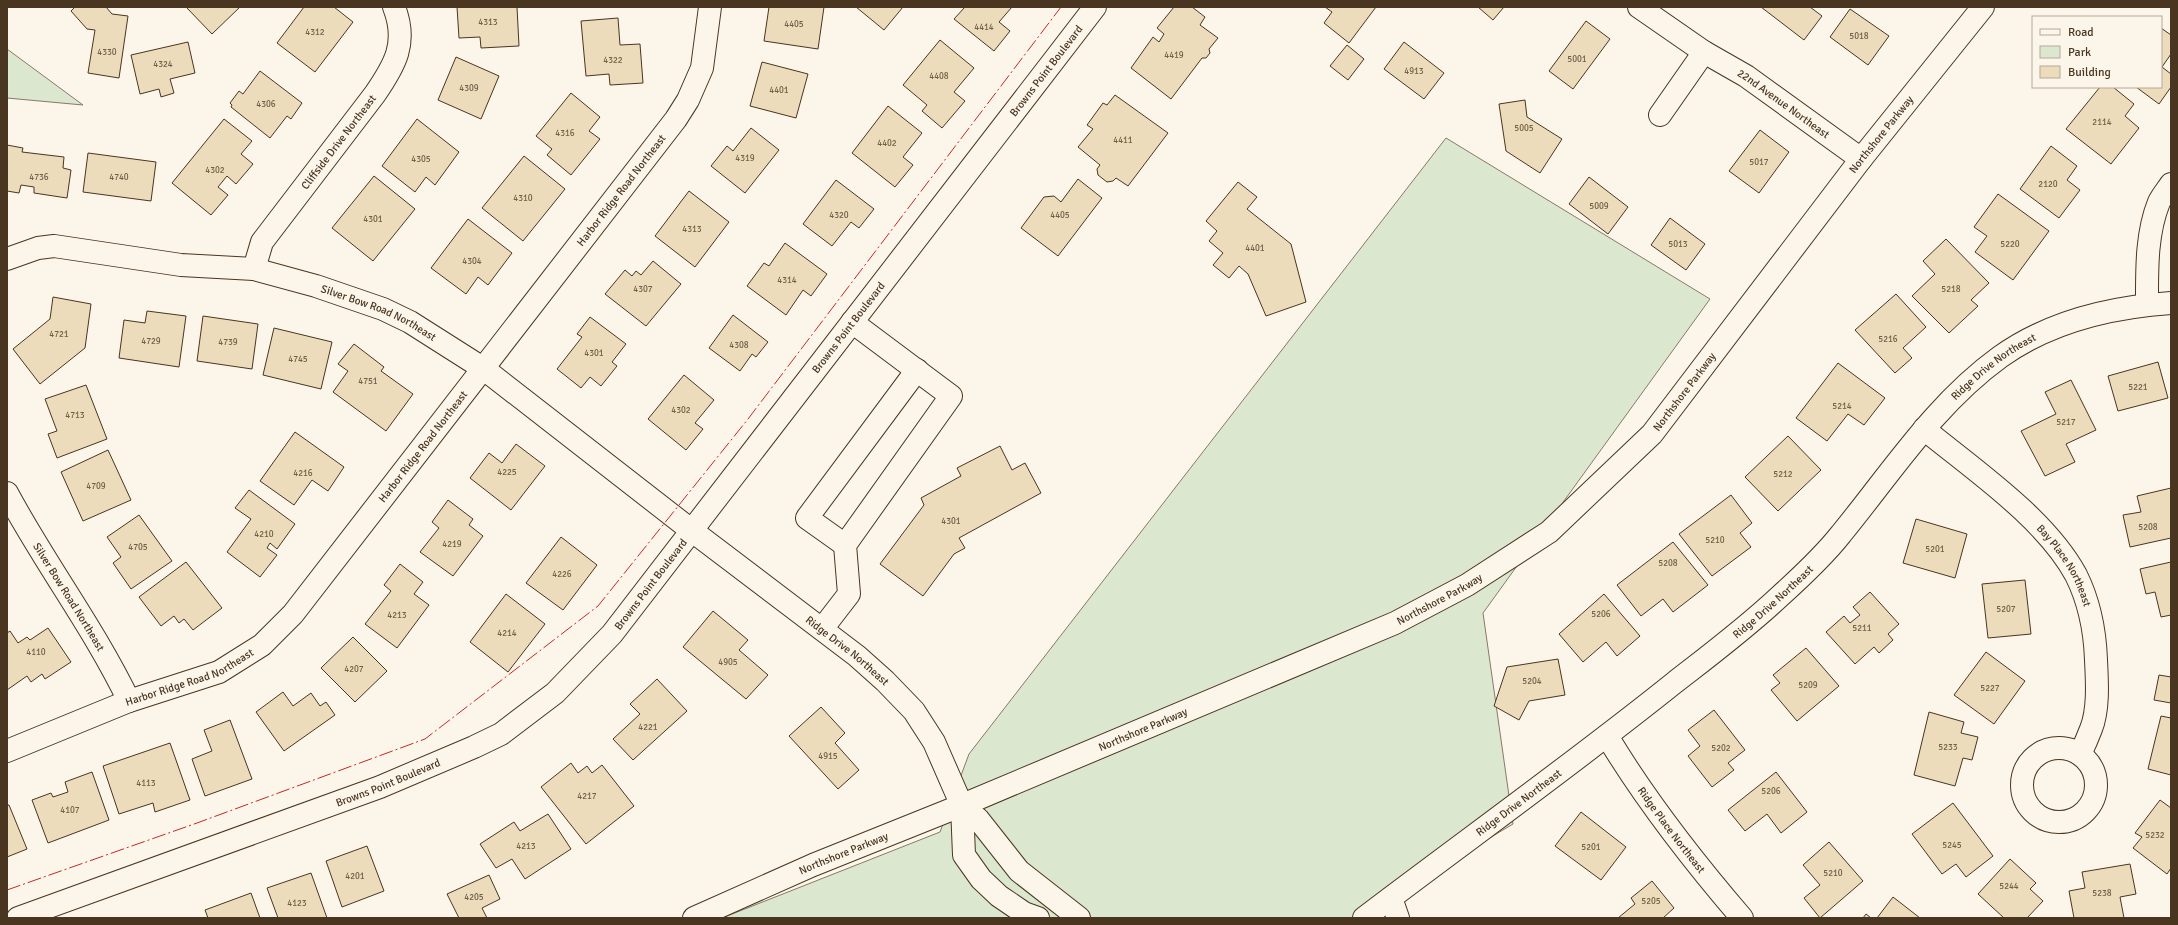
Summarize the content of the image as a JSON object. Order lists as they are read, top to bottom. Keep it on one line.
{"streets":{"street":["Browns Point Boulevard","22nd Avenue Northeast","Northshore Parkway","Cliffside Drive Northeast","Harbor Ridge Road Northeast","Silver Bow Road Northeast","Ridge Drive Northeast","Bay Place Northeast","Ridge Place Northeast"]},"crossings":[["Browns Point Boulevard","Silver Bow Road Northeast"],["Browns Point Boulevard","Ridge Drive Northeast"],["22nd Avenue Northeast","Northshore Parkway"],["Northshore Parkway","Ridge Drive Northeast"],["Cliffside Drive Northeast","Silver Bow Road Northeast"],["Harbor Ridge Road Northeast","Silver Bow Road Northeast"],["Silver Bow Road Northeast","Ridge Drive Northeast"],["Ridge Drive Northeast","Bay Place Northeast"],["Ridge Drive Northeast","Ridge Place Northeast"]],"house_numbers":["4313","4405","4414","4312","5018","4330","4419","5001","4322","4324","4913","4408","4309","4401","4306","2114","5005","4316","4411","4402","4319","4305","5017","4302","4736","4740","2120","4310","5009","4320","4405","4301","4313","5013","5220","4401","4304","4314","4307","5218","4721","5216","4729","4739","4308","4301","4745","4751","5221","5214","4302","4713","5217","4225","4216","5212","4709","4301","5208","4210","5210","4219","4705","5201","5208","4226","5207","5206","4213","5211","4214","4110","4905","4207","5204","5209","5227","4221","5233","5202","4915","4113","5206","4217","4107","5232","5245","4213","5201","5210","4201","5244","5238","4205","5205","4123"],"legend":["Road","Park","Building"]}
